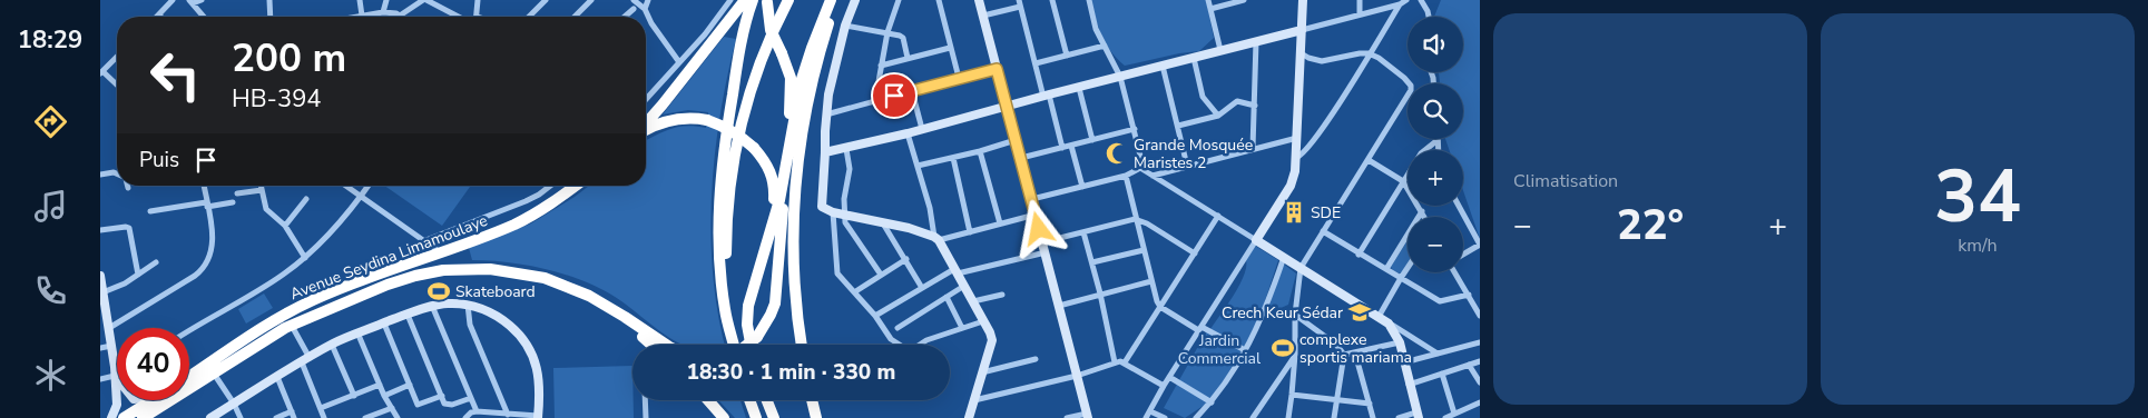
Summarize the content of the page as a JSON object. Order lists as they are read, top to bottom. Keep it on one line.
{"streets":{"highway":["Avenue Seydina Limamoulaye"]},"parks":["Jardin Commercial"],"places":{"mosque":["Grande Mosquée Maristes 2"],"building":["SDE"],"sports":["Skateboard","complexe sportis mariama"],"school or university":["Crech Keur Sédar"]},"page":{"tabs":"18:29","tile":["Climatisation",["34","km/h"]],"map_buttons":["+","−"],"turn":["200 m","HB-394"],"then":"Puis","heat":["−","22°","+"],"limit":"40","trip":"18:30 · 1 min · 330 m"}}
